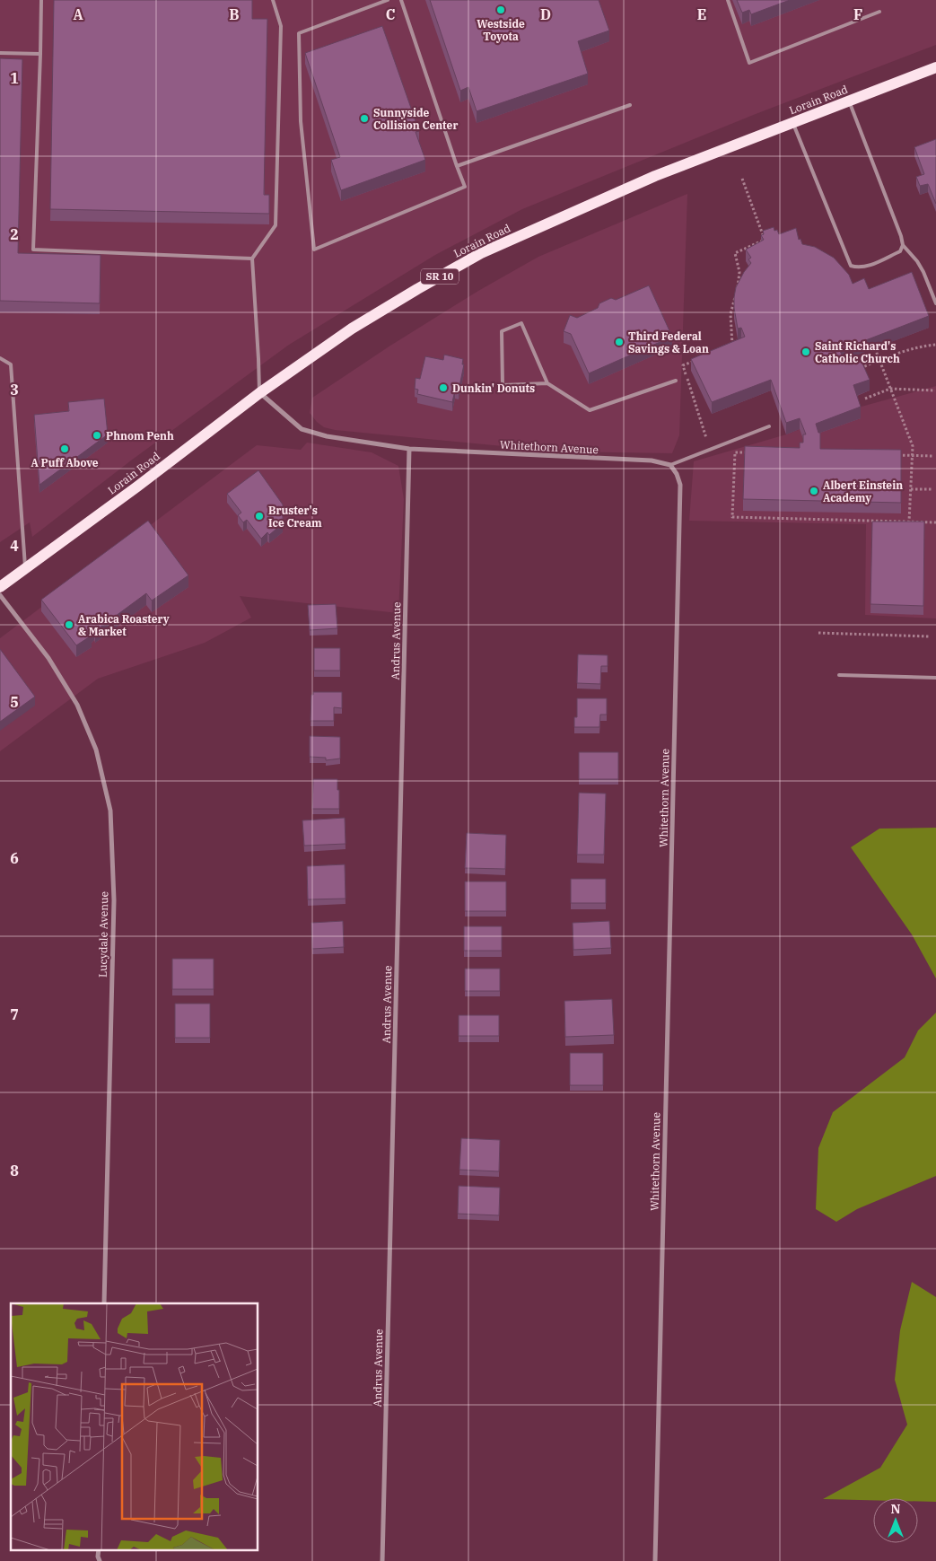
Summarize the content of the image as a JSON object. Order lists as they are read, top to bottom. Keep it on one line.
{"streets":{"main road":["Lorain Road","SR 10"],"street":["Whitethorn Avenue","Andrus Avenue","Lucydale Avenue"]},"crossings":[["Lorain Road","Whitethorn Avenue"],["Whitethorn Avenue","Andrus Avenue"]],"places":["Westside Toyota","Sunnyside Collision Center","Third Federal Savings & Loan","Saint Richard's Catholic Church","Dunkin' Donuts","Phnom Penh","A Puff Above","Albert Einstein Academy","Bruster's Ice Cream","Arabica Roastery & Market"],"north":"top","grid":{"columns":["A","B","C","D","E","F"],"rows":["1","2","3","4","5","6","7","8"]}}
